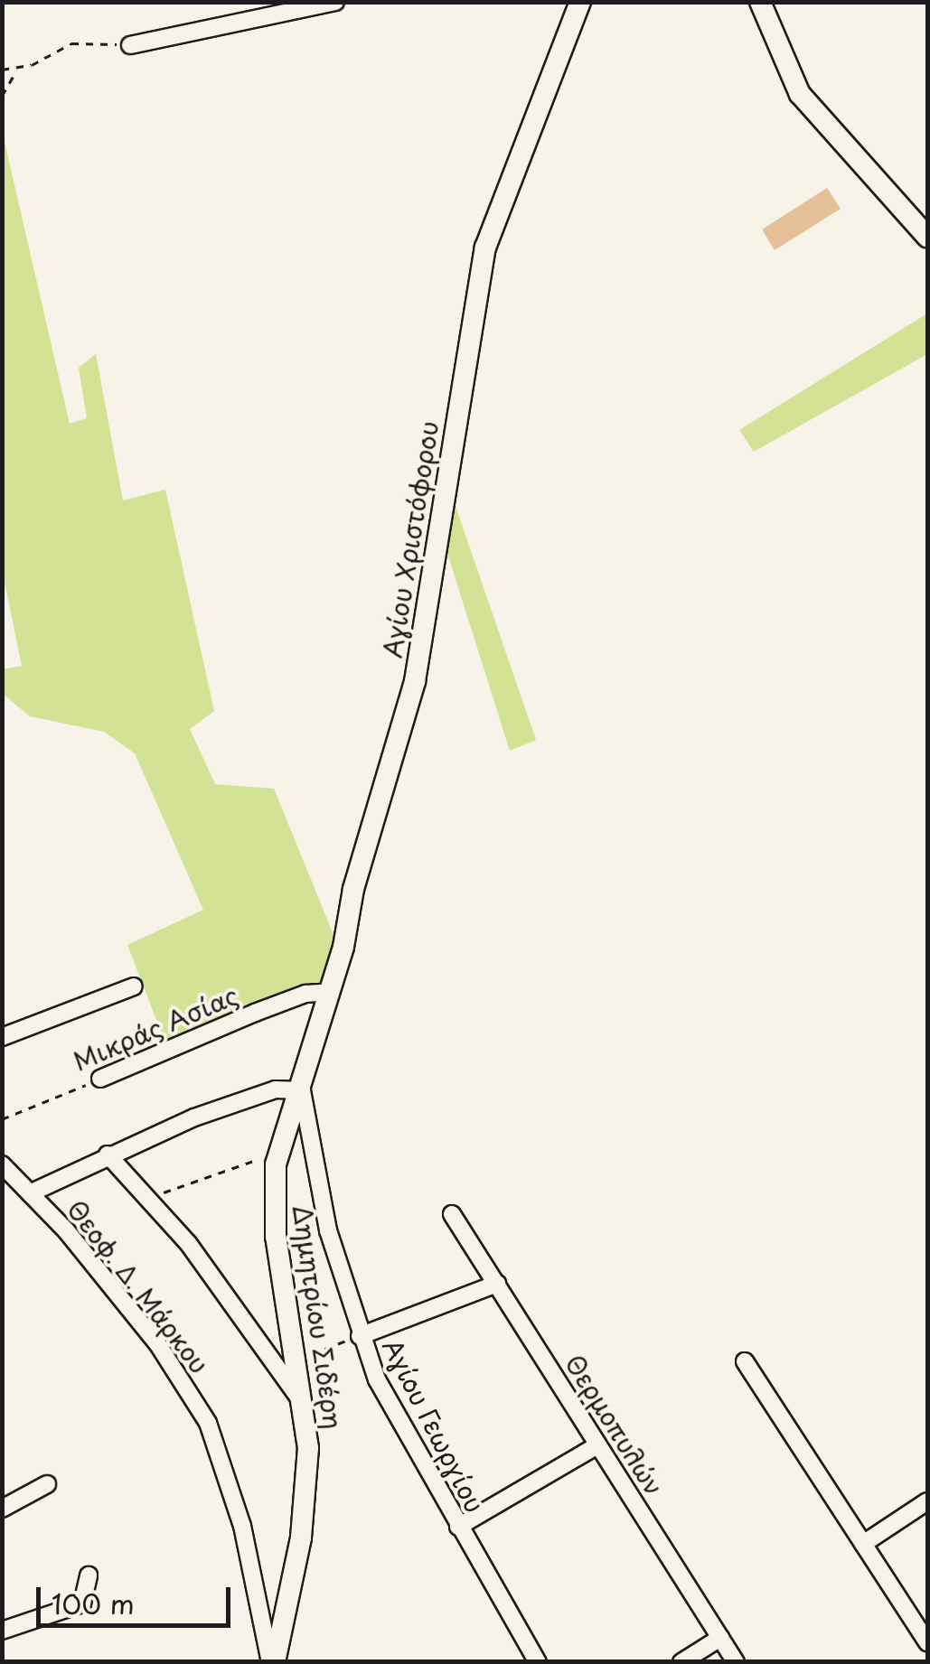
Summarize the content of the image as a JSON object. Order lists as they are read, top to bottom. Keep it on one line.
{"streets":{"street":["Αγίου Χριστόφορου","Μικράς Ασίας","Θεοφ. Δ. Μάρκου","Δημητρίου Σιδέρη","Θερμοπυλών","Αγίου Γεωργίου"]},"crossings":[["Αγίου Χριστόφορου","Μικράς Ασίας"],["Αγίου Χριστόφορου","Δημητρίου Σιδέρη"],["Αγίου Χριστόφορου","Αγίου Γεωργίου"],["Θεοφ. Δ. Μάρκου","Δημητρίου Σιδέρη"],["Δημητρίου Σιδέρη","Αγίου Γεωργίου"]],"scale_bar":"100 m"}
